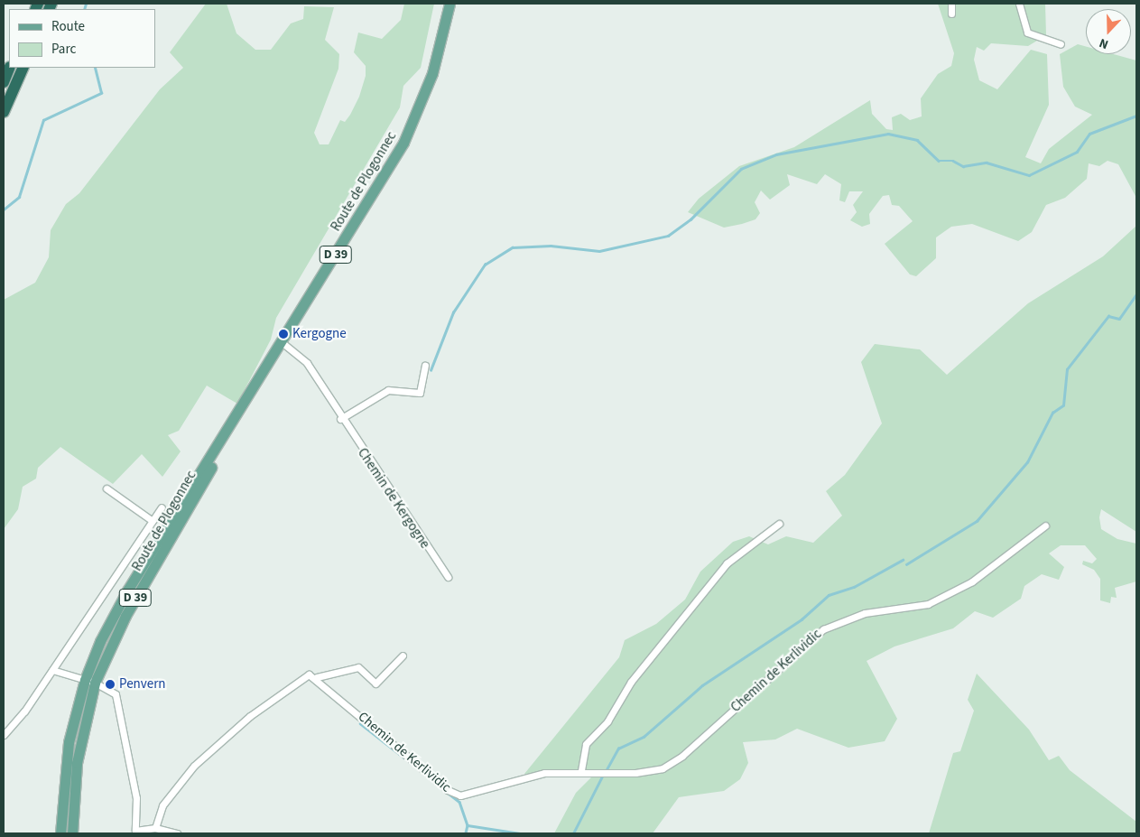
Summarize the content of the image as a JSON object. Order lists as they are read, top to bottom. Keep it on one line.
{"streets":{"main road":["Route de Plogonnec","D 39"],"street":["Chemin de Kergogne","Chemin de Kerlividic"]},"crossings":[["Route de Plogonnec","Chemin de Kergogne"]],"places":["Kergogne","Penvern"],"legend":["Route","Parc"],"north":"bottom"}
